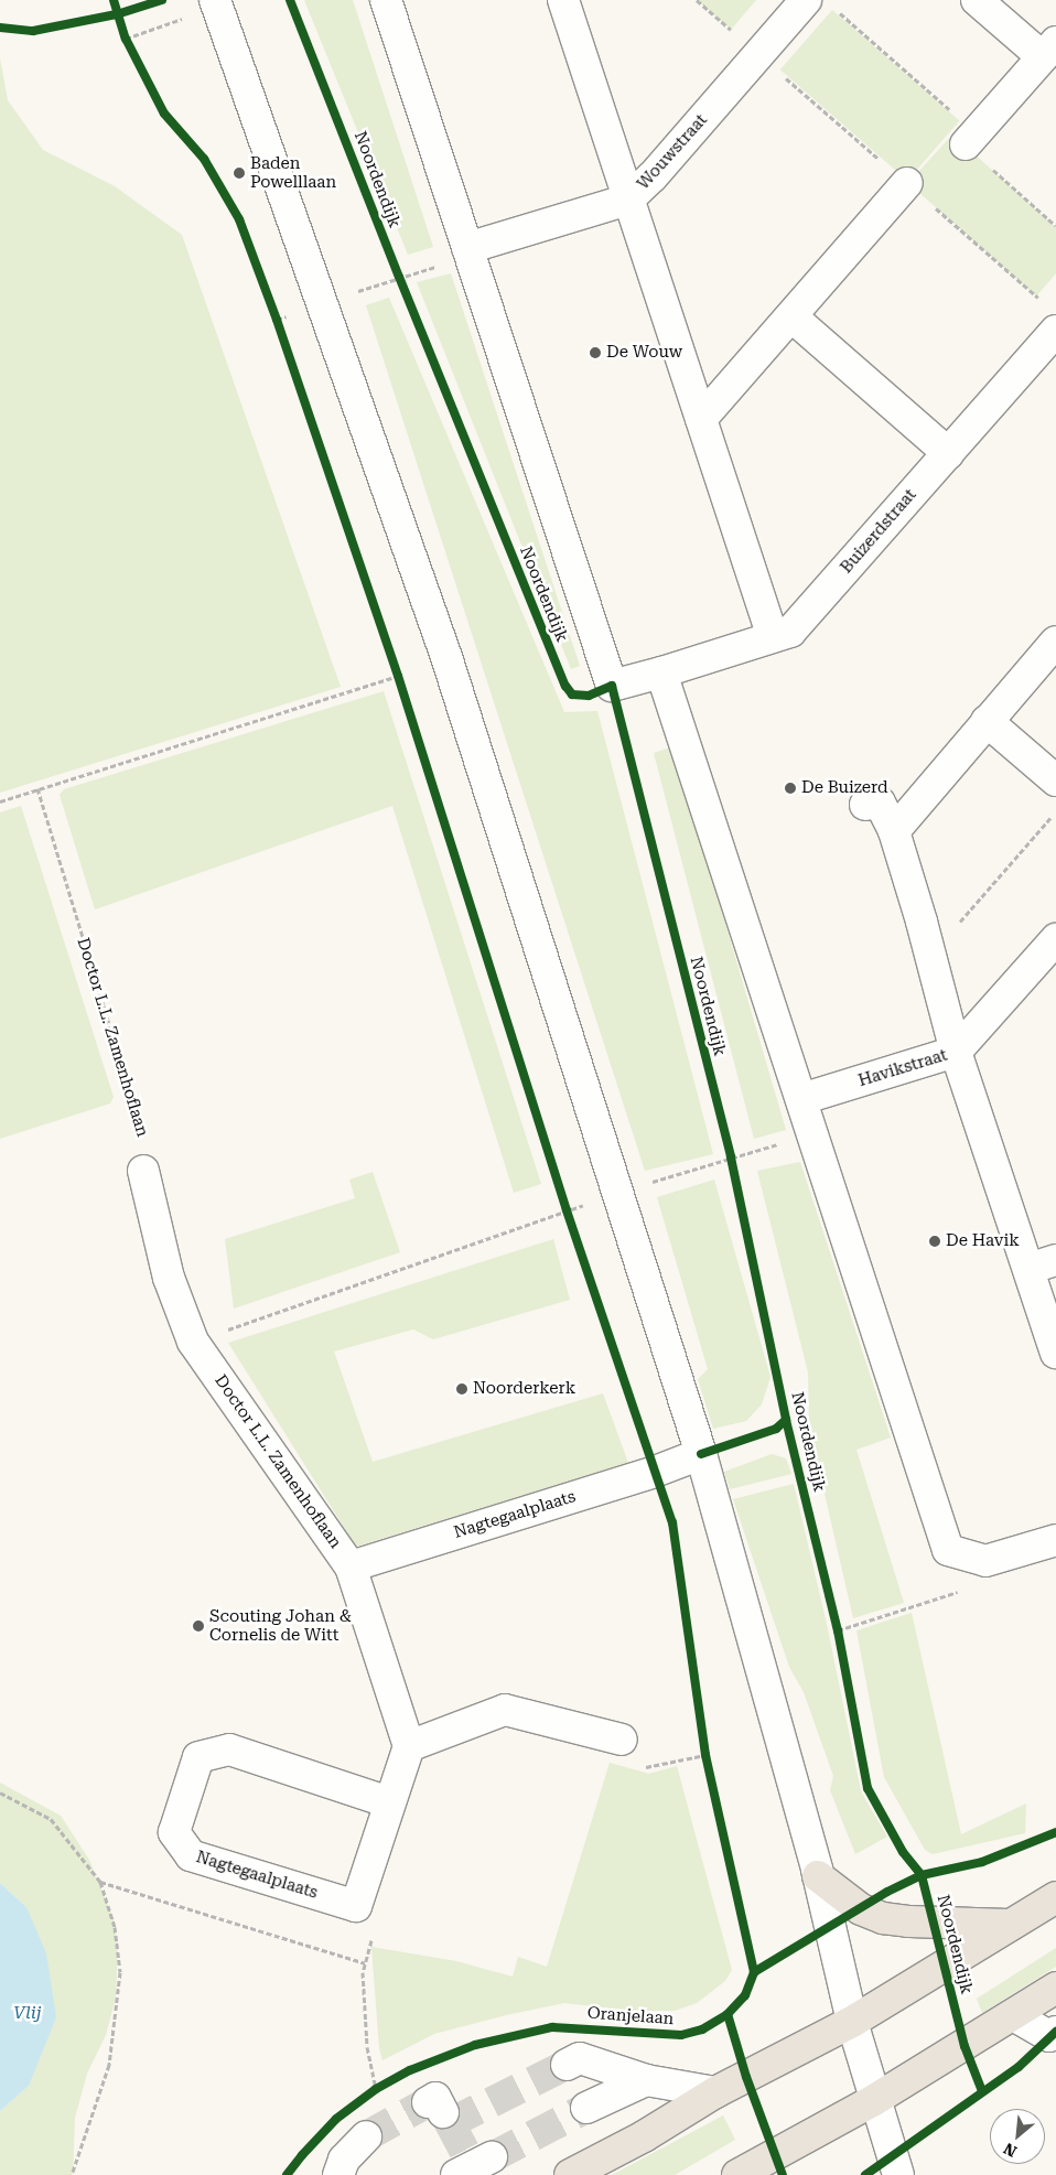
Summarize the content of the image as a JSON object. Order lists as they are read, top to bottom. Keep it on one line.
{"streets":{"street":["Wouwstraat","Noordendijk","Buizerdstraat","Doctor L.L. Zamenhoflaan","Havikstraat","Nagtegaalplaats"],"cycle path":["Oranjelaan"]},"crossings":[["Wouwstraat","Noordendijk"],["Noordendijk","Buizerdstraat"],["Doctor L.L. Zamenhoflaan","Nagtegaalplaats"]],"water":["Vlij"],"places":["Baden Powelllaan","De Wouw","De Buizerd","De Havik","Noorderkerk","Scouting Johan & Cornelis de Witt"],"north":"bottom left"}
